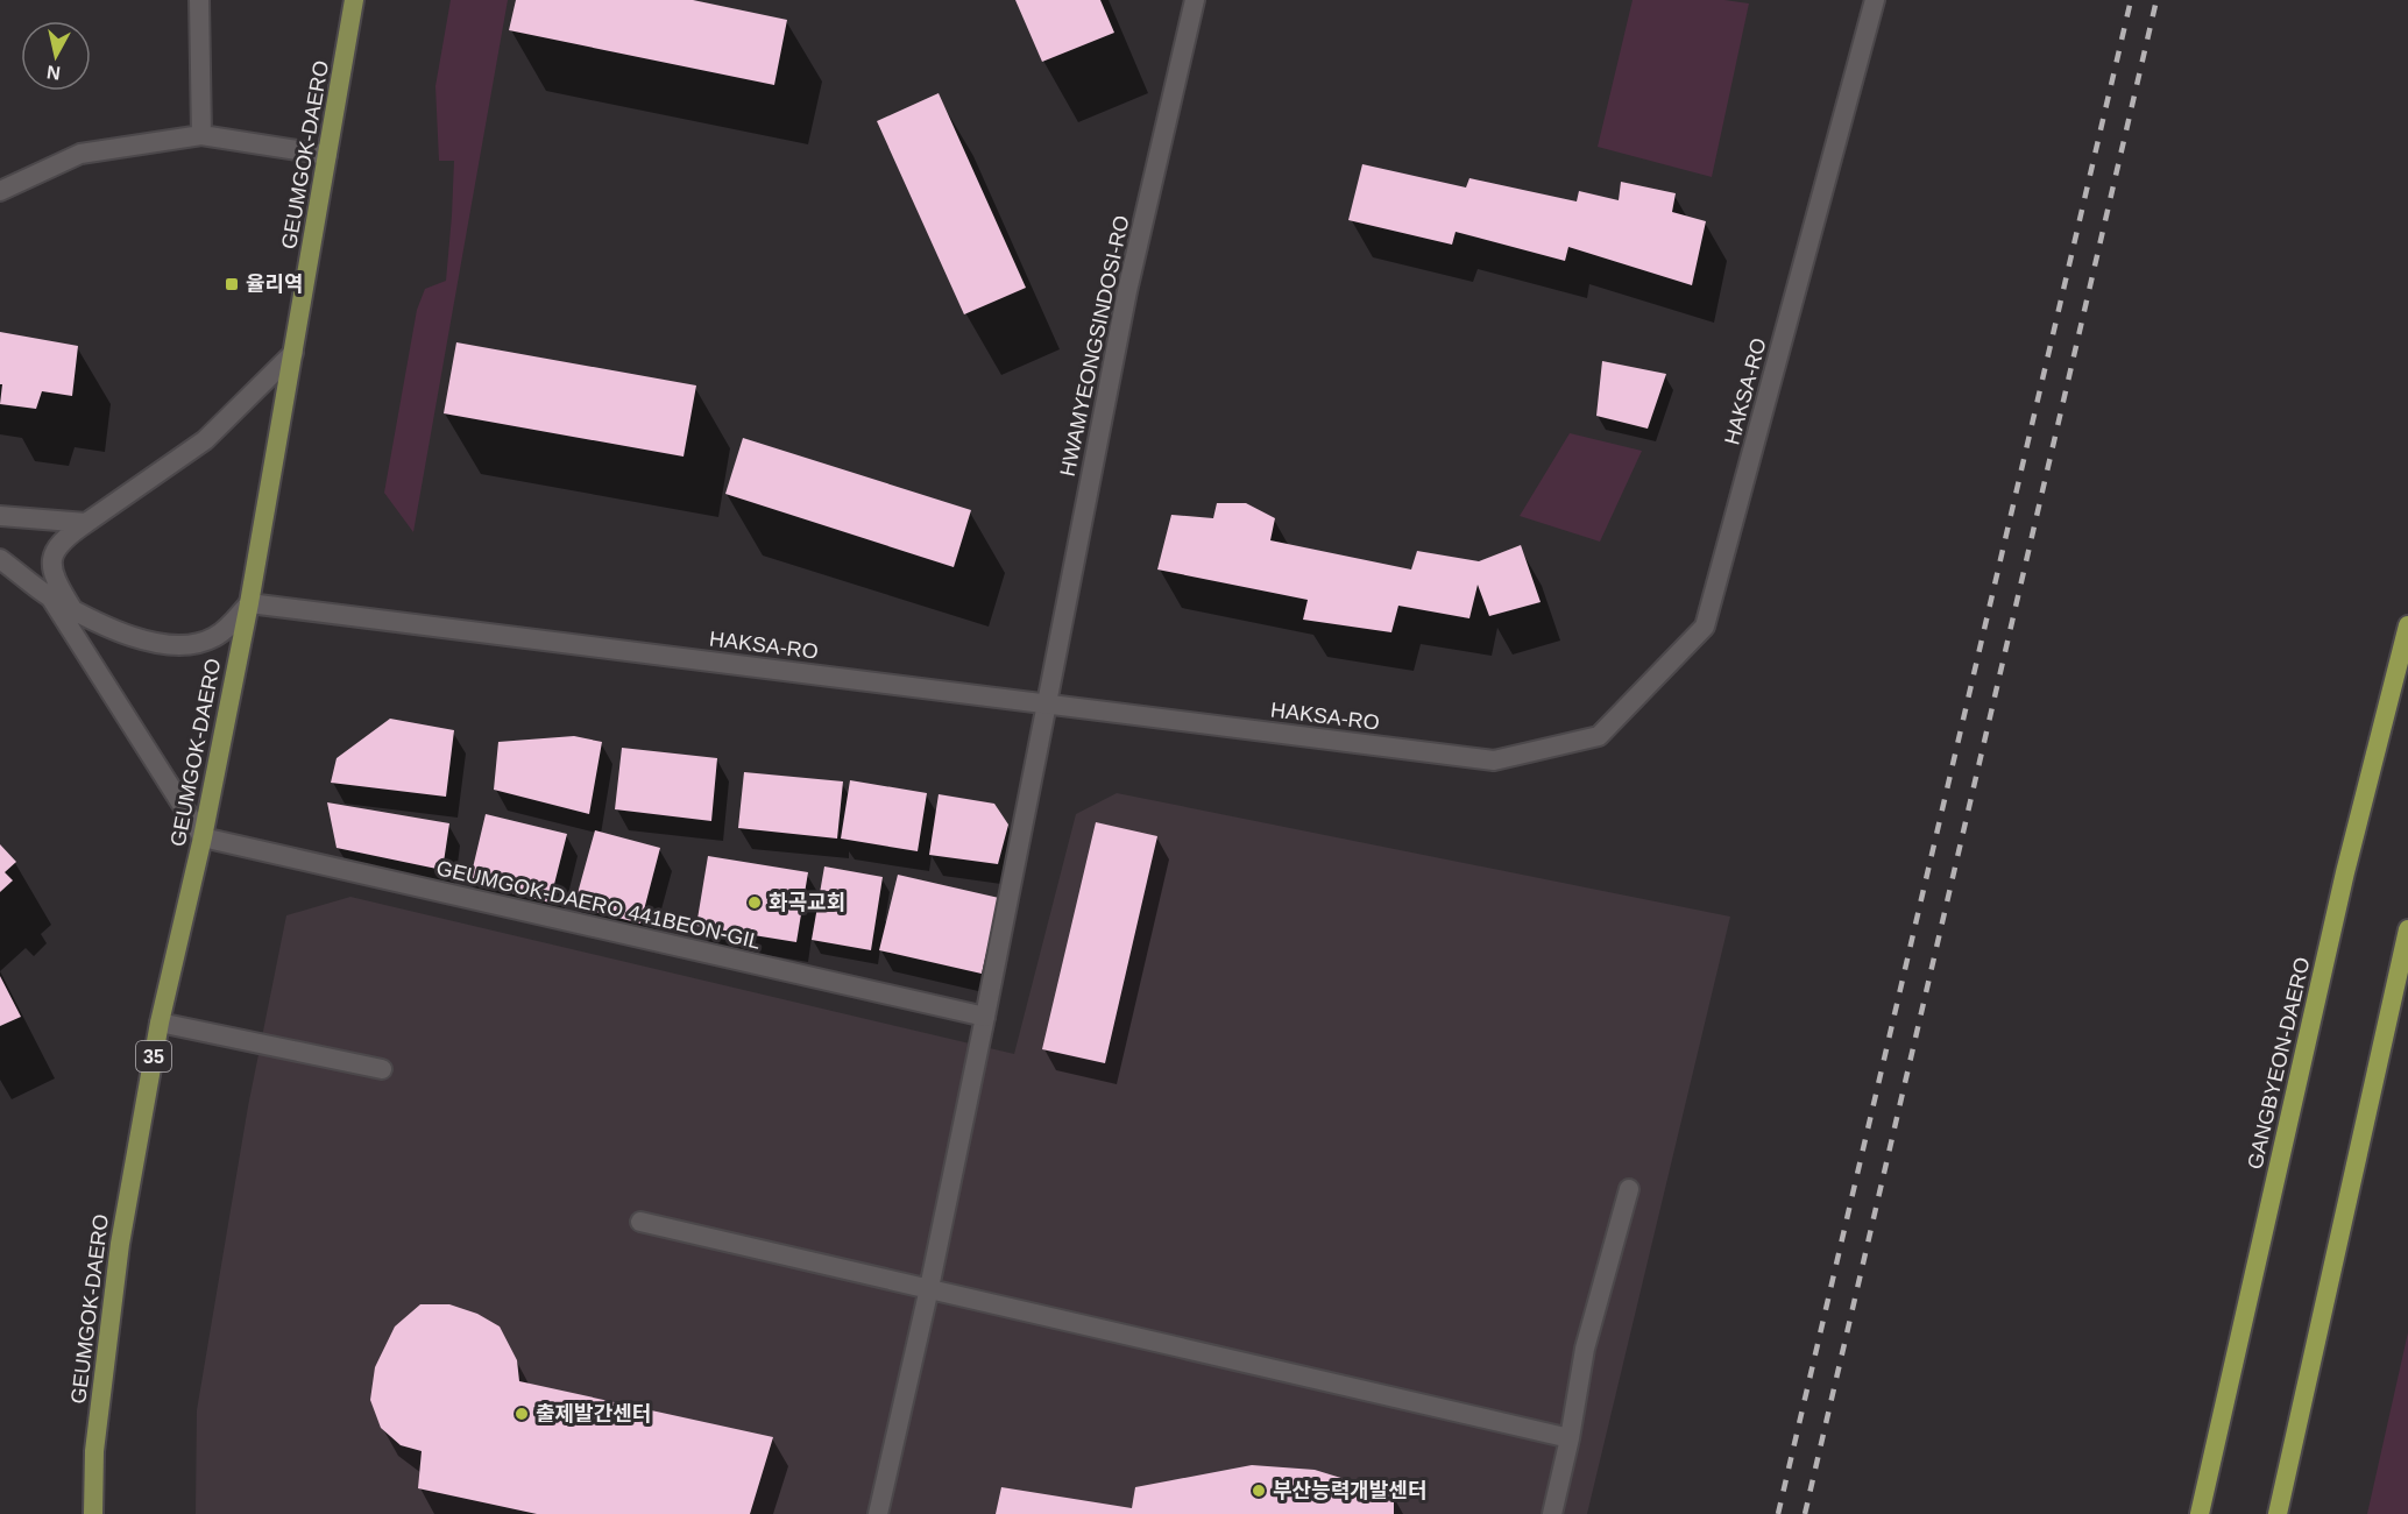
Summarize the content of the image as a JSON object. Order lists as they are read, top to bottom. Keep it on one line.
{"streets":{"highway":["GANGBYEON-DAERO"],"main road":["GEUMGOK-DAERO","HWAMYEONGSINDOSI-RO","HAKSA-RO","GEUMGOK-DAERO 441BEON-GIL","35"]},"crossings":[["GEUMGOK-DAERO","HAKSA-RO"],["GEUMGOK-DAERO","GEUMGOK-DAERO 441BEON-GIL"],["HWAMYEONGSINDOSI-RO","HAKSA-RO"],["HWAMYEONGSINDOSI-RO","GEUMGOK-DAERO 441BEON-GIL"]],"places":{"transit":["율리역"],"other":["화곡교회","출제발간센터","부산능력개발센터"]},"north":"bottom"}
